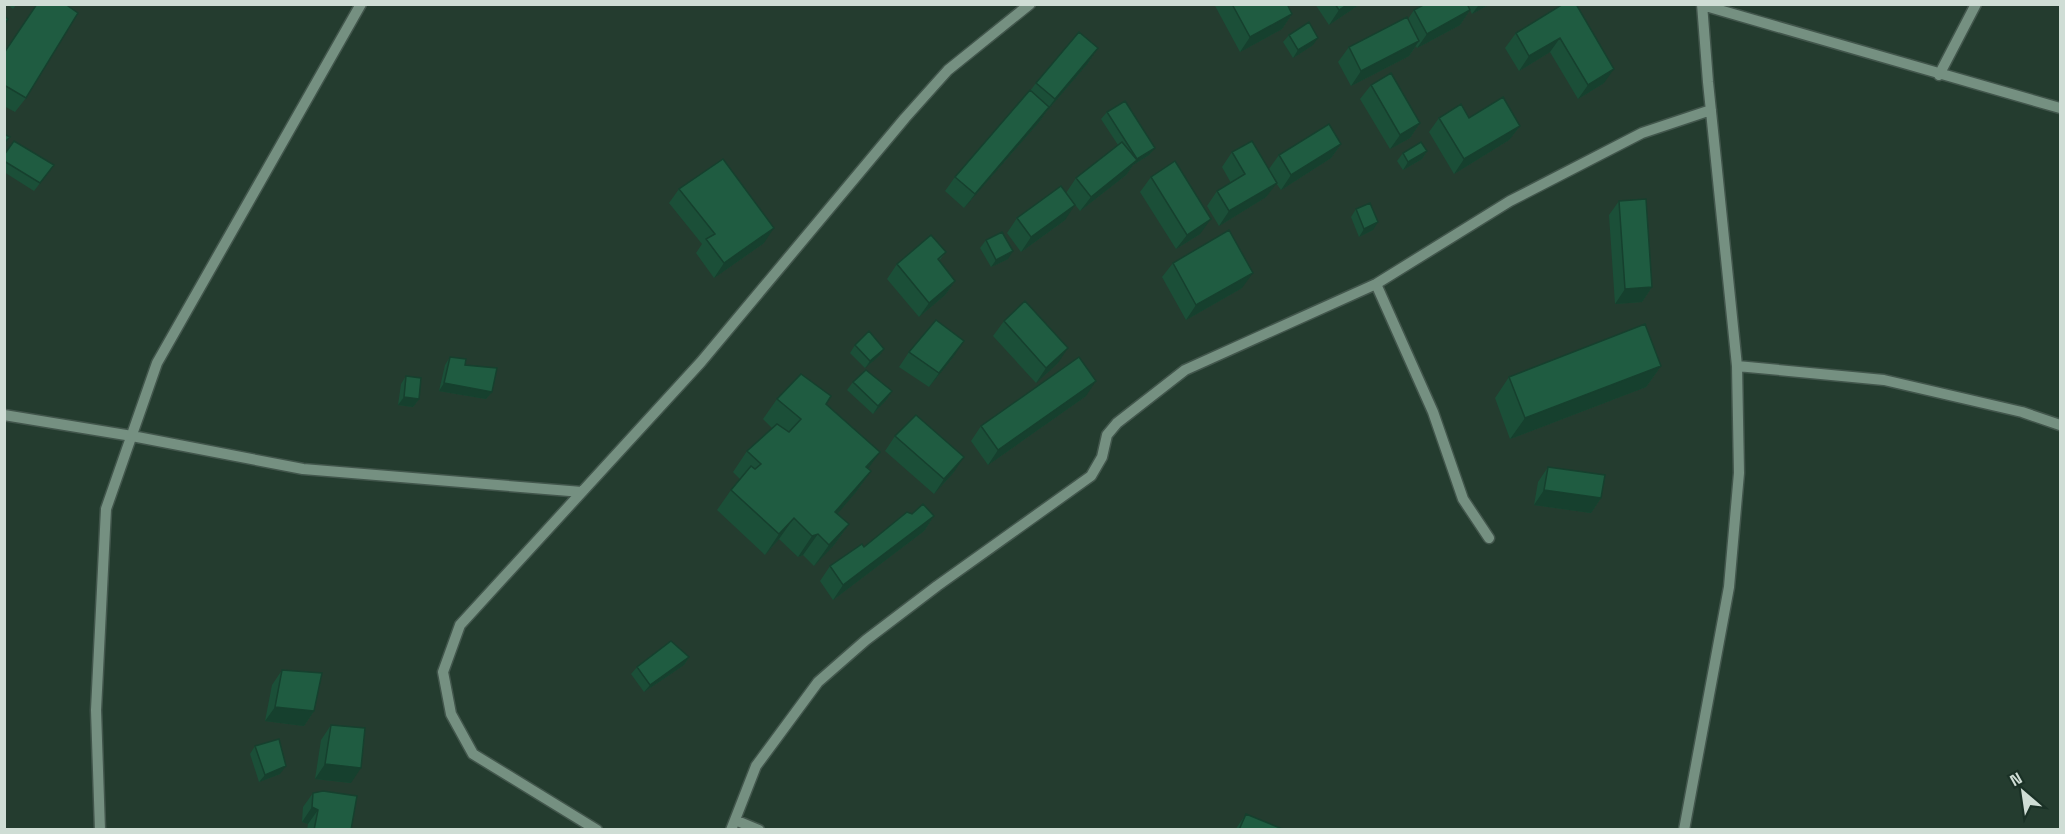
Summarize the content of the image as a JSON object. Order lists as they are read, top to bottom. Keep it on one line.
{"north":"top left"}
